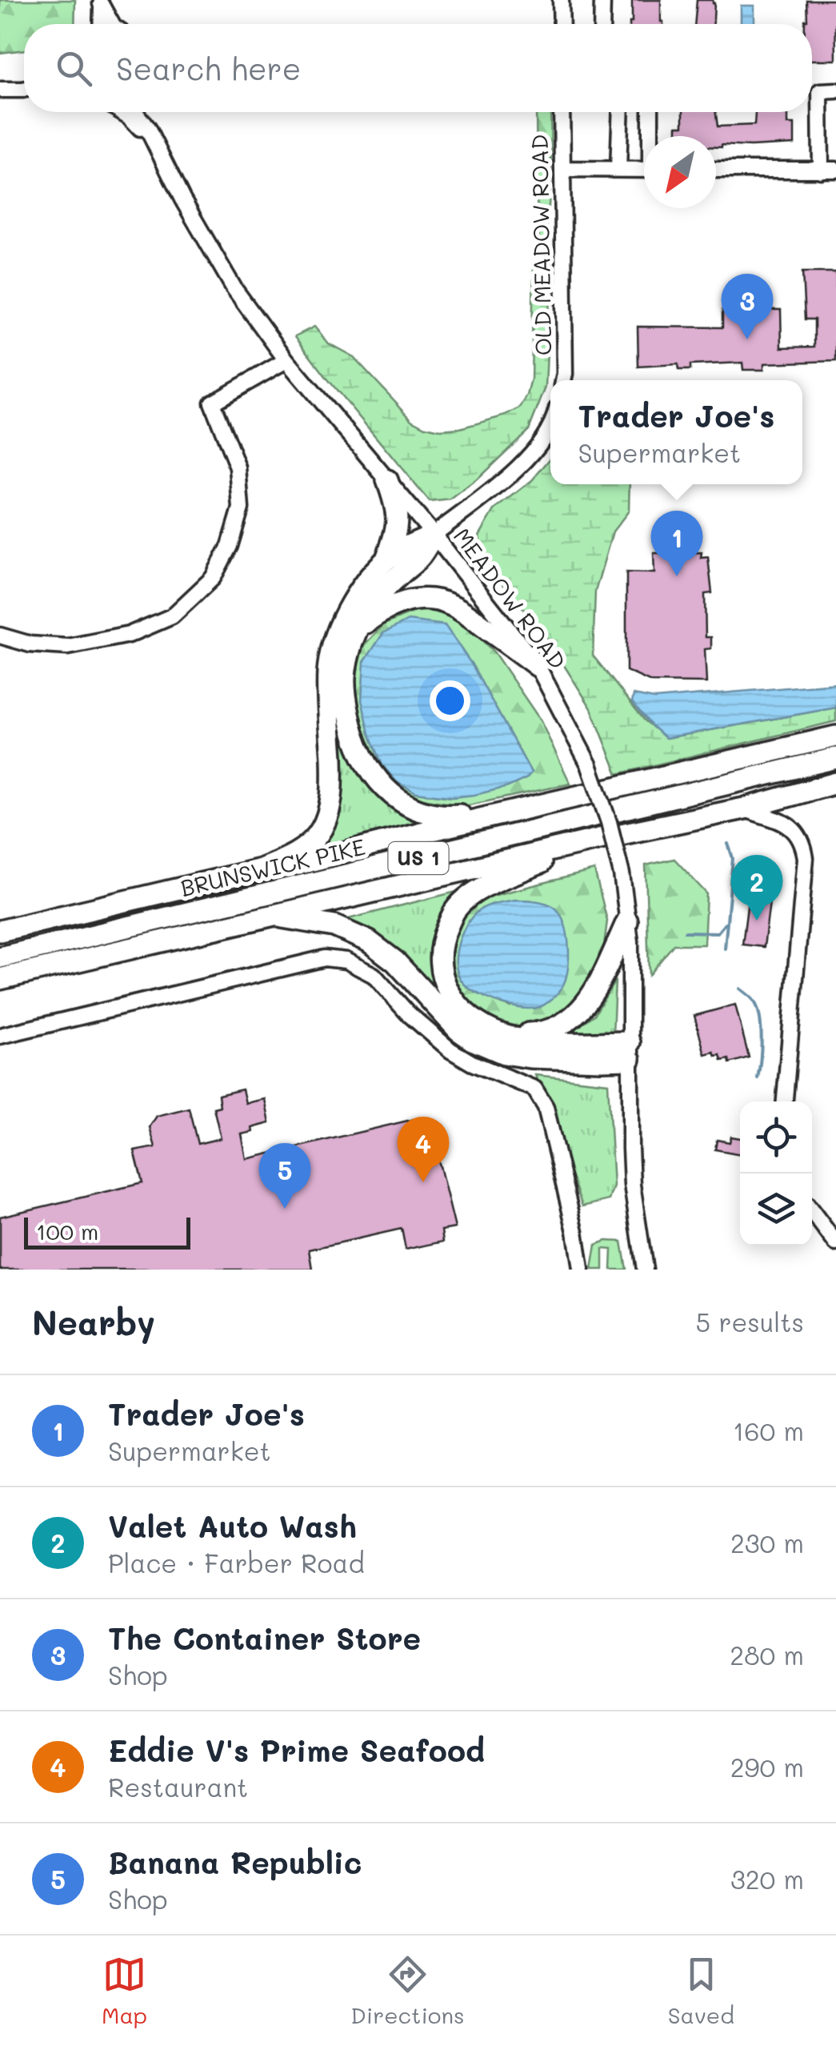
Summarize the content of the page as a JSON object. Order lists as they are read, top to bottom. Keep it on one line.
{"streets":{"highway":["US 1","BRUNSWICK PIKE"],"street":["OLD MEADOW ROAD","MEADOW ROAD"]},"scale_bar":"100 m","north":"bottom left","page":{"search":"Search here","pins":["3","1","2","4","5"],"popup":["Trader Joe's","Supermarket"],"scale":"100 m","heading":["Nearby","5 results"],"list":[{"mark":"1","name":"Trader Joe's","note":"Supermarket","value":"160 m"},{"mark":"2","name":"Valet Auto Wash","note":"Place · Farber Road","value":"230 m"},{"mark":"3","name":"The Container Store","note":"Shop","value":"280 m"},{"mark":"4","name":"Eddie V's Prime Seafood","note":"Restaurant","value":"290 m"},{"mark":"5","name":"Banana Republic","note":"Shop","value":"320 m"}],"nav":["Map","Directions","Saved"]}}
